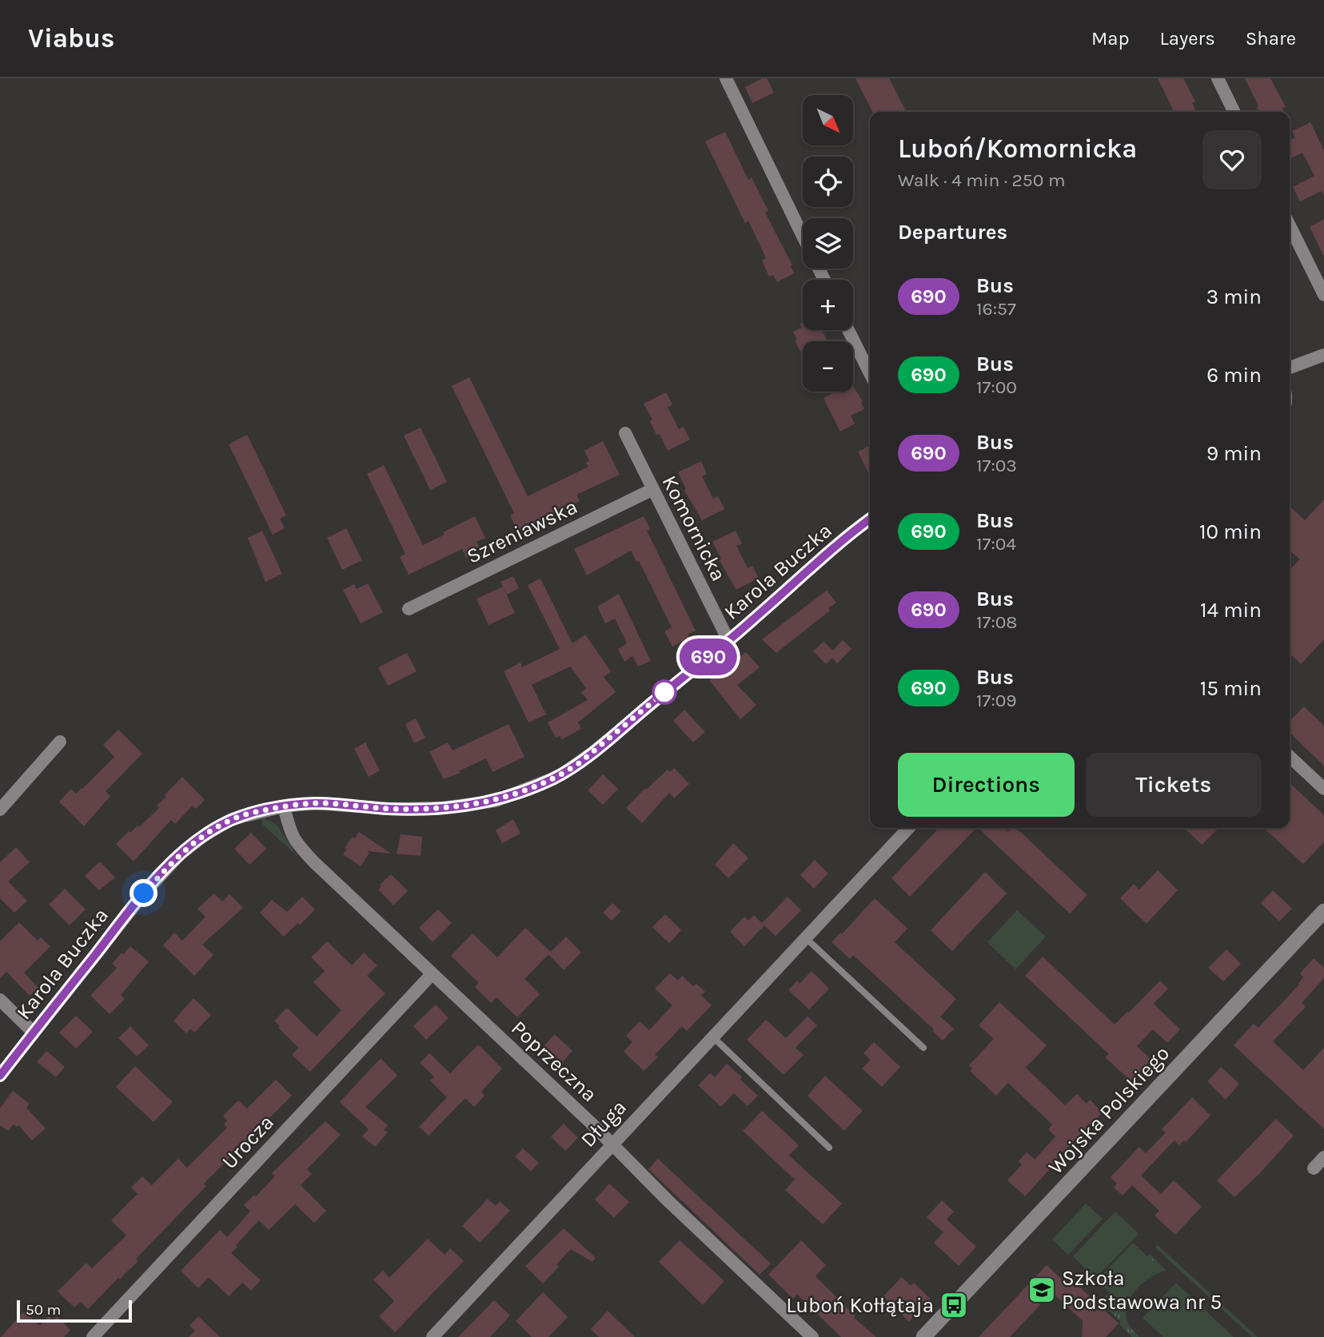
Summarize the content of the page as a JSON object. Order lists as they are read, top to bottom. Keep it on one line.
{"streets":{"street":["Komornicka","Szreniawska","Karola Buczka","Poprzeczna","Wojska Polskiego","Długa","Urocza"]},"crossings":[["Komornicka","Szreniawska"],["Komornicka","Karola Buczka"],["Karola Buczka","Poprzeczna"],["Poprzeczna","Długa"],["Poprzeczna","Urocza"]],"places":{"school or university":["Szkoła Podstawowa nr 5"],"bus stop":["Luboń Kołłątaja"]},"lines":["bus line 690"],"scale_bar":"50 m","north":"bottom right","page":{"header":"Viabus","nav":["Map","Layers","Share"],"on_map":"690","map_buttons":["+","−"],"heading":[["Luboń/Komornicka","Walk · 4 min · 250 m"],"Departures"],"list":[{"mark":"690","name":"Bus","note":"16:57","value":"3 min"},{"mark":"690","name":"Bus","note":"17:00","value":"6 min"},{"mark":"690","name":"Bus","note":"17:03","value":"9 min"},{"mark":"690","name":"Bus","note":"17:04","value":"10 min"},{"mark":"690","name":"Bus","note":"17:08","value":"14 min"},{"mark":"690","name":"Bus","note":"17:09","value":"15 min"}],"buttons":["Directions","Tickets"],"scale":"50 m"}}
